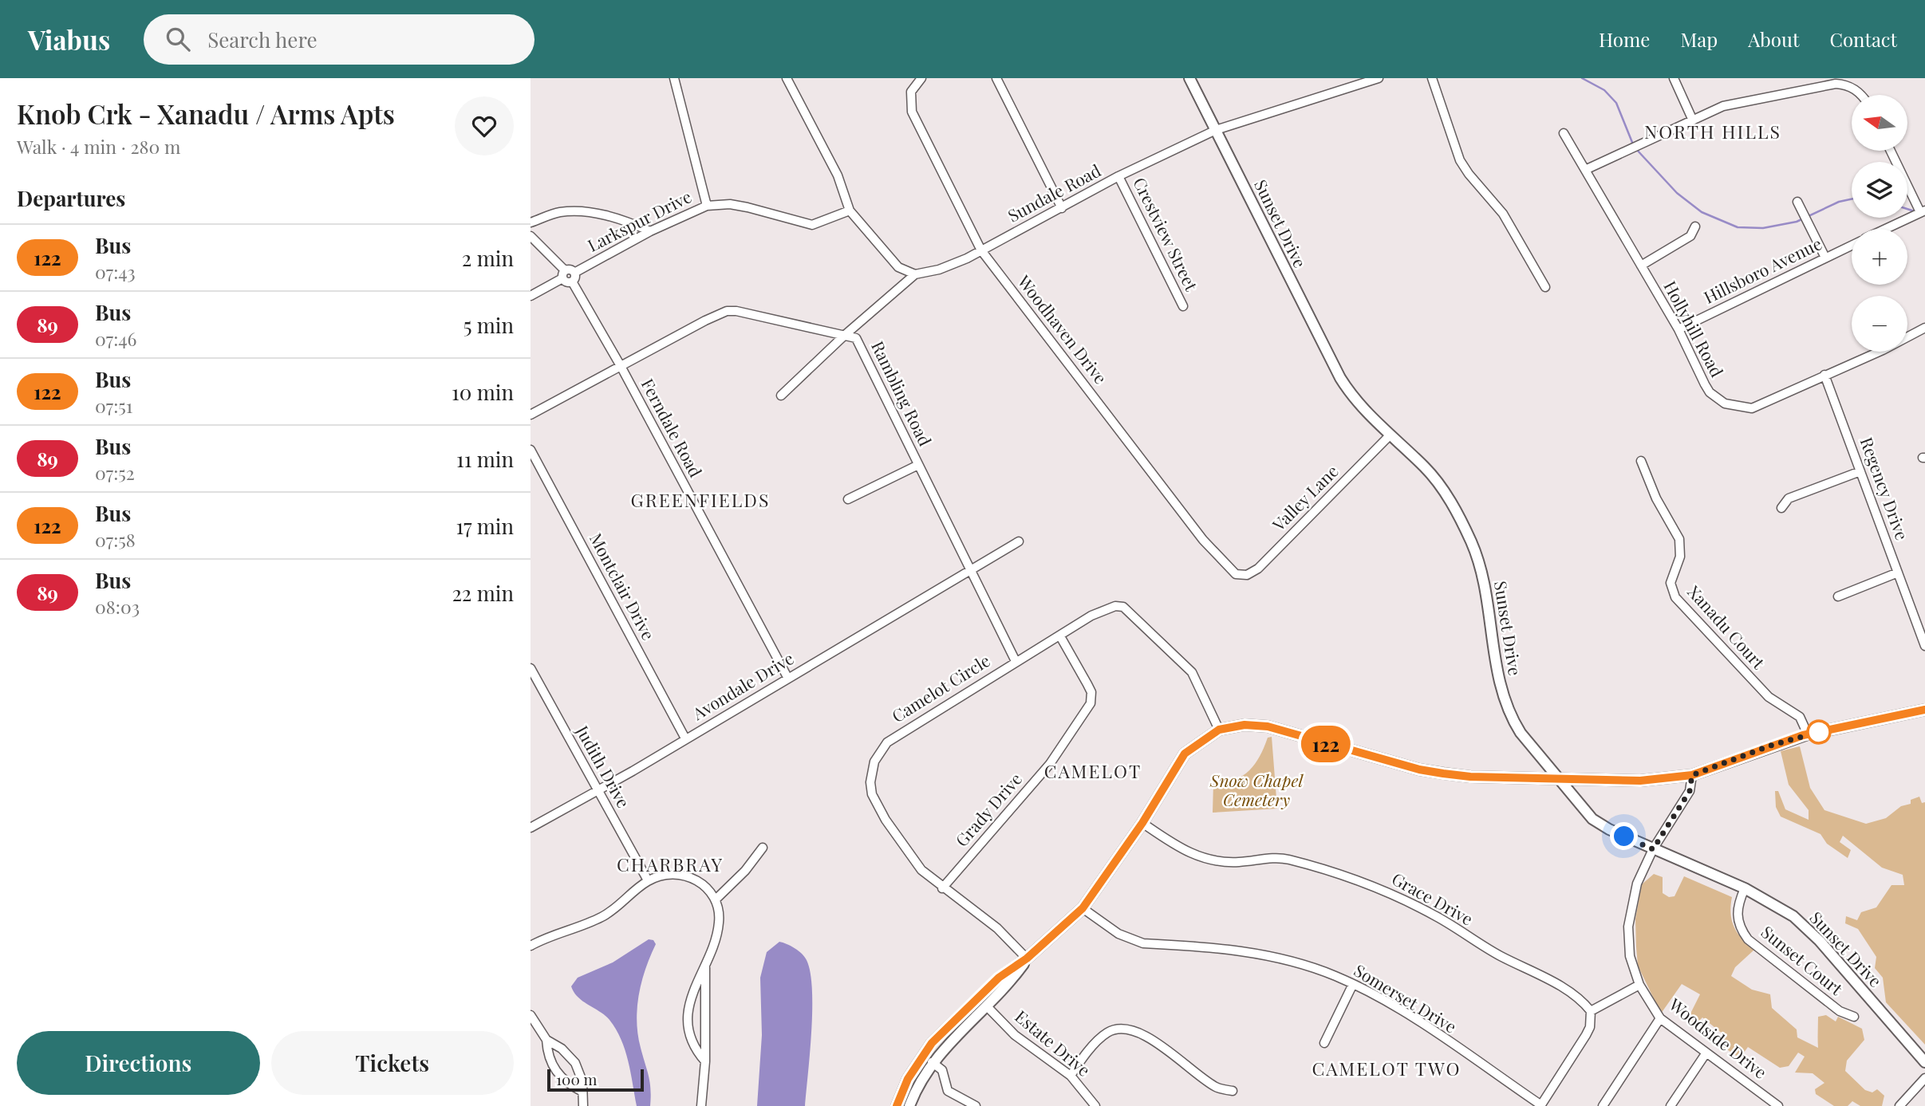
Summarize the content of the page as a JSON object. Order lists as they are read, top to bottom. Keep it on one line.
{"streets":{"main road":["Sunset Drive"],"street":["Sundale Road","Larkspur Drive","Crestview Street","Hillsboro Avenue","Hollyhill Road","Woodhaven Drive","Rambling Road","Ferndale Road","Regency Drive","Valley Lane","Montclair Drive","Xanadu Court","Avondale Drive","Camelot Circle","Judith Drive","Grady Drive","Grace Drive","Sunset Court","Somerset Drive","Woodside Drive","Estate Drive"]},"crossings":[["Sundale Road","Sunset Drive"],["Sundale Road","Crestview Street"],["Sundale Road","Woodhaven Drive"],["Sundale Road","Rambling Road"],["Larkspur Drive","Ferndale Road"],["Sunset Drive","Valley Lane"],["Sunset Drive","Sunset Court"],["Sunset Drive","Woodside Drive"],["Hillsboro Avenue","Hollyhill Road"],["Hollyhill Road","Regency Drive"],["Woodhaven Drive","Valley Lane"],["Rambling Road","Ferndale Road"],["Rambling Road","Avondale Drive"],["Rambling Road","Camelot Circle"],["Ferndale Road","Avondale Drive"],["Montclair Drive","Avondale Drive"],["Avondale Drive","Judith Drive"],["Camelot Circle","Grady Drive"]],"districts":["NORTH HILLS","GREENFIELDS","CAMELOT","CHARBRAY","CAMELOT TWO"],"parks":["Snow Chapel Cemetery"],"lines":["bus line 122"],"scale_bar":"100 m","north":"left","page":{"header":"Viabus","search":"Search here","nav":["Home","Map","About","Contact"],"heading":[["Knob Crk - Xanadu / Arms Apts","Walk · 4 min · 280 m"],"Departures"],"on_map":"122","map_buttons":["+","−"],"list":[{"mark":"122","name":"Bus","note":"07:43","value":"2 min"},{"mark":"89","name":"Bus","note":"07:46","value":"5 min"},{"mark":"122","name":"Bus","note":"07:51","value":"10 min"},{"mark":"89","name":"Bus","note":"07:52","value":"11 min"},{"mark":"122","name":"Bus","note":"07:58","value":"17 min"},{"mark":"89","name":"Bus","note":"08:03","value":"22 min"}],"buttons":["Directions","Tickets"],"scale":"100 m"}}
